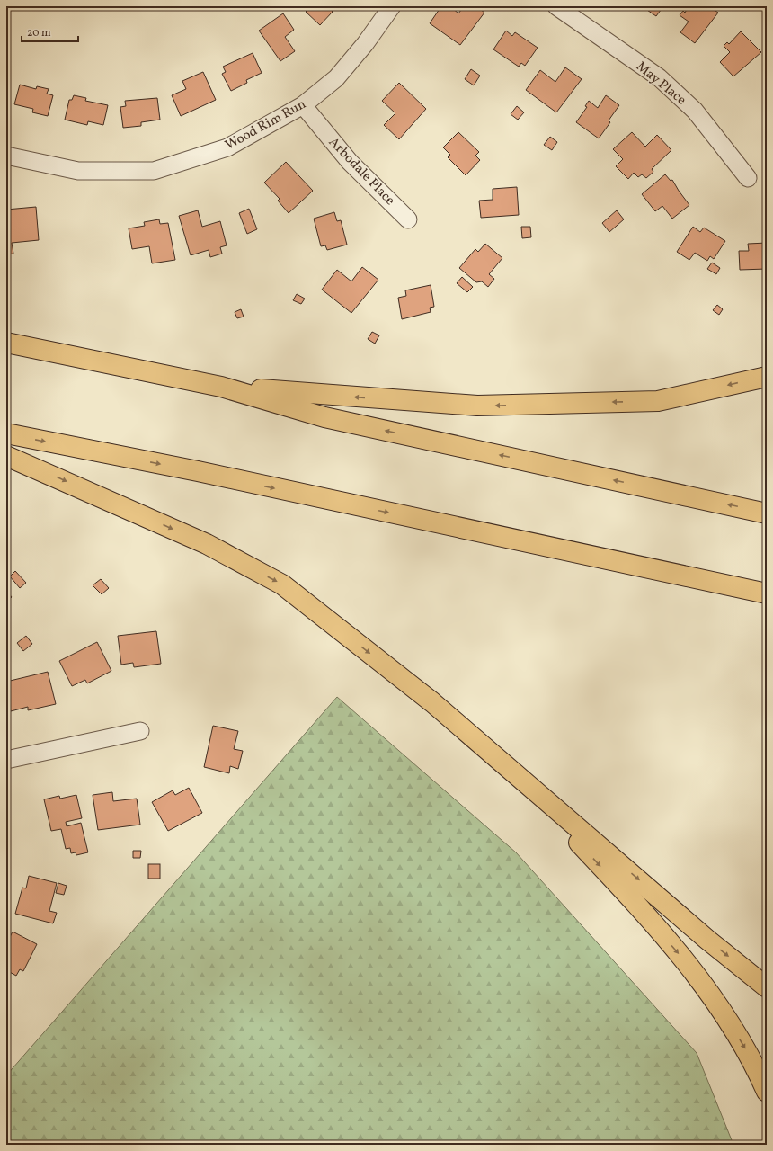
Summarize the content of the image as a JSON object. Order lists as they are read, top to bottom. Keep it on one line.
{"streets":{"street":["May Place","Wood Rim Run","Arbodale Place"]},"crossings":[["Wood Rim Run","Arbodale Place"]],"scale_bar":"20 m"}
